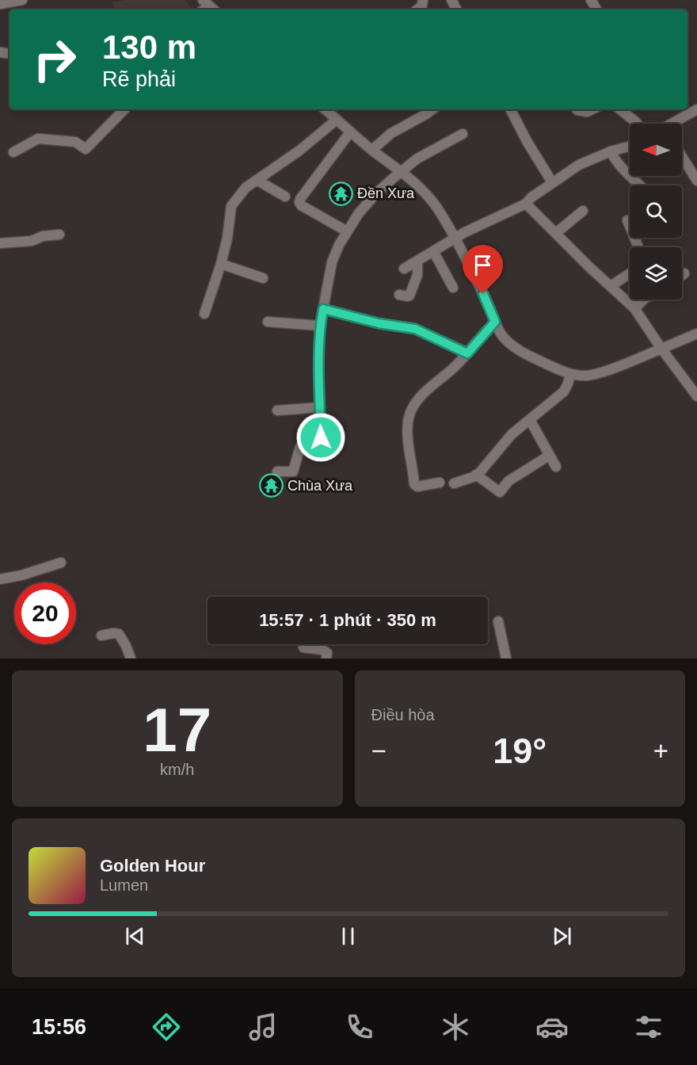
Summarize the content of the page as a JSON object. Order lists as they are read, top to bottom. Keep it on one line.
{"places":{"temple":["Đền Xưa","Chùa Xưa"]},"north":"left","page":{"turn":["130 m","Rẽ phải"],"limit":"20","trip":"15:57 · 1 phút · 350 m","tile":[["17","km/h"],"Điều hòa"],"heat":["−","19°","+"],"song":["Golden Hour","Lumen"],"tabs":"15:56"}}
